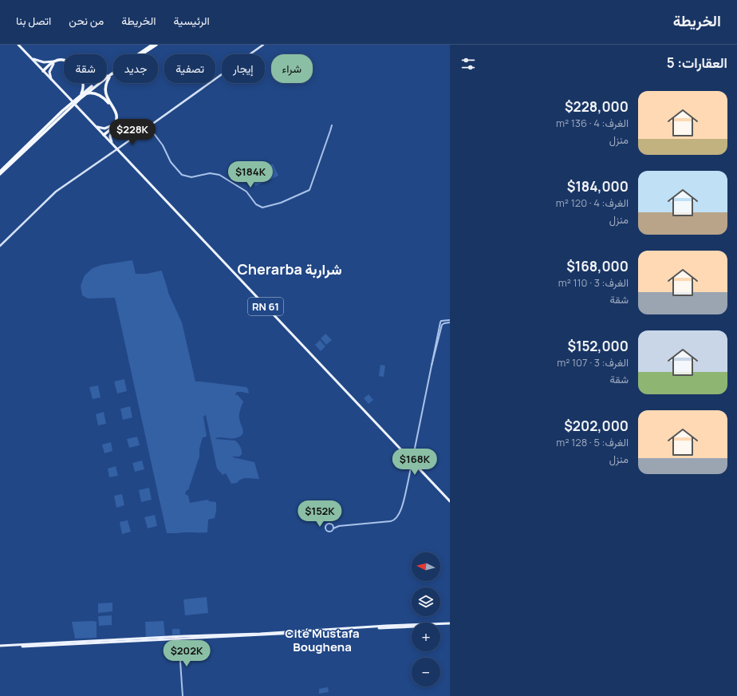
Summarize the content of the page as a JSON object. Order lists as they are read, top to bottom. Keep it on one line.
{"streets":{"main road":["RN 61"]},"districts":["Cherarba شراربة","Cité Mustafa Boughena"],"north":"left","page":{"header":"الخريطة","nav":["الرئيسية","الخريطة","من نحن","اتصل بنا"],"heading":"العقارات: 5","chip":["شراء","إيجار","تصفية","جديد","شقة"],"list":[{"name":"$228,000","note":"الغرف: 4 · 136 m² · منزل"},{"name":"$184,000","note":"الغرف: 4 · 120 m² · منزل"},{"name":"$168,000","note":"الغرف: 3 · 110 m² · شقة"},{"name":"$152,000","note":"الغرف: 3 · 107 m² · شقة"},{"name":"$202,000","note":"الغرف: 5 · 128 m² · منزل"}],"price":["$228K","$184K","$168K","$152K","$202K"],"map_buttons":["+","−"]}}
